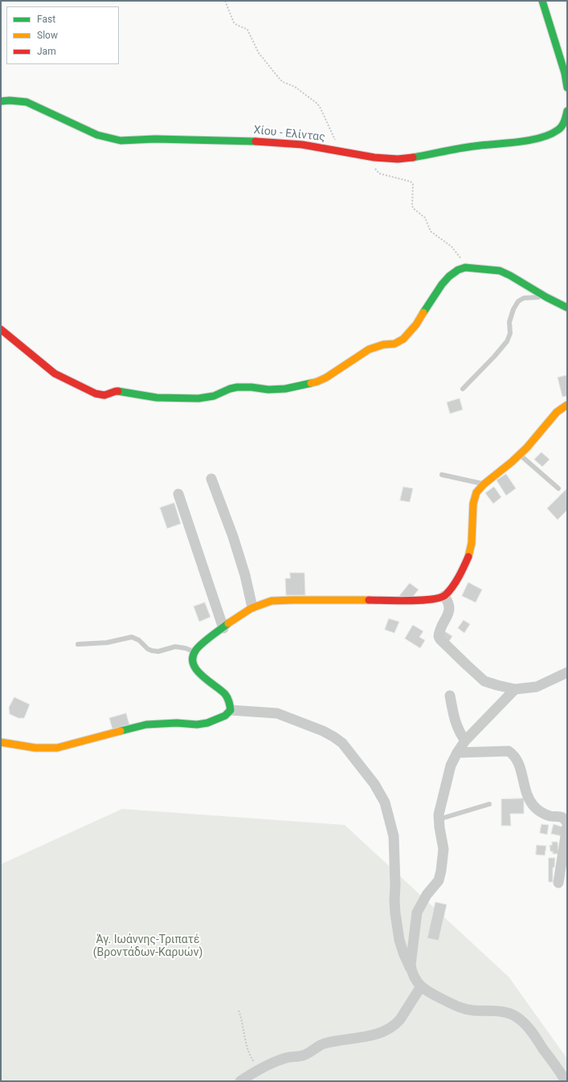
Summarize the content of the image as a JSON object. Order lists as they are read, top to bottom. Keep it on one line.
{"streets":{"street":["Χίου - Ελίντας"]},"parks":["Άγ. Ιωάννης-Τριπατέ (Βροντάδων-Καρυών)"],"legend":["Fast","Slow","Jam"]}
